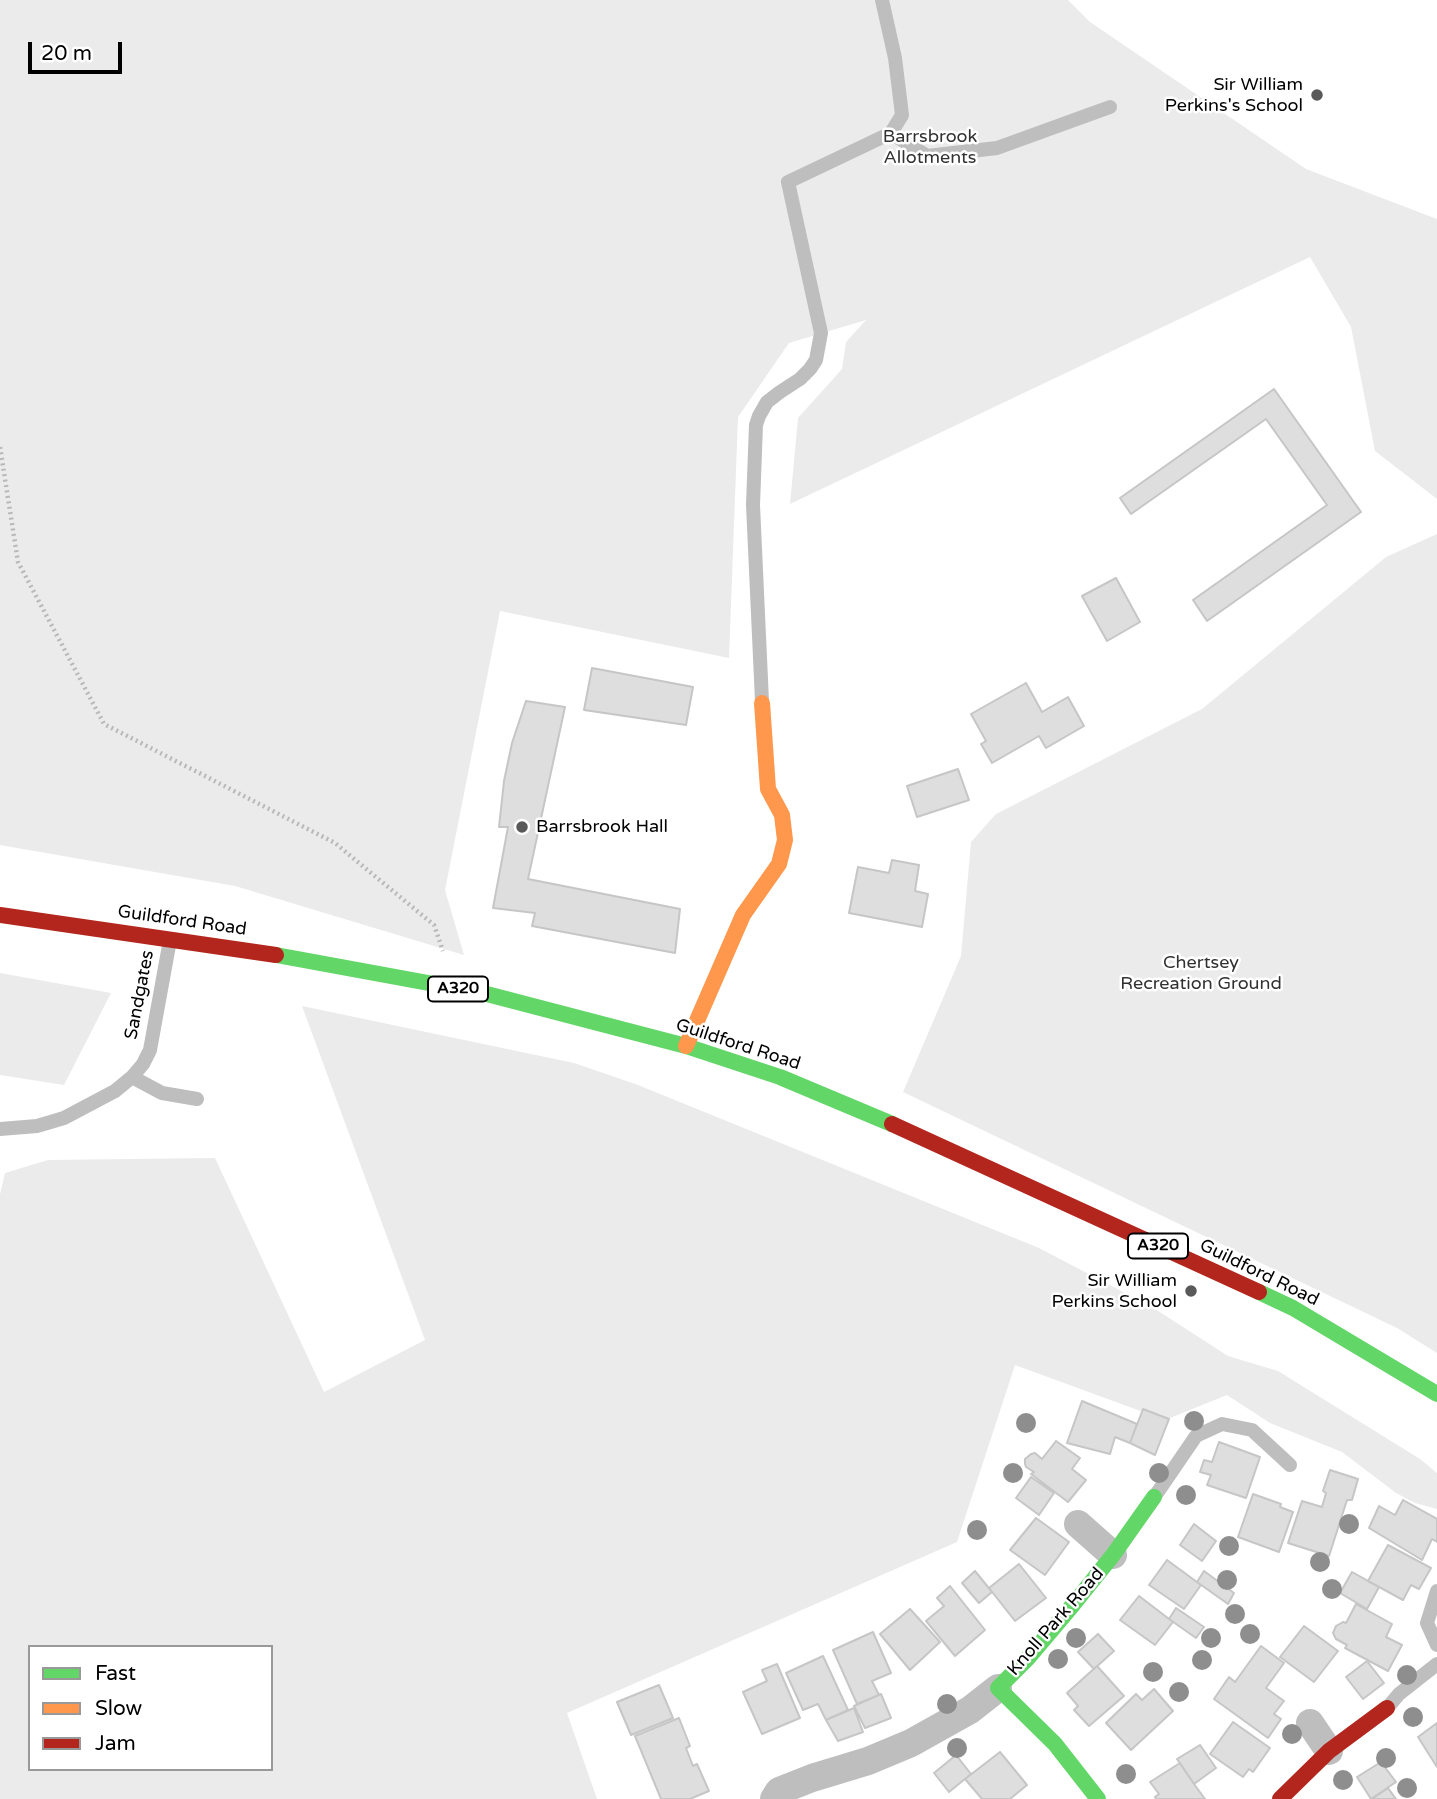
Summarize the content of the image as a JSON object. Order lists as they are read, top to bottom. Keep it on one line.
{"streets":{"main road":["Guildford Road","A320","Knoll Park Road"],"lane":["Sandgates"]},"crossings":[["Guildford Road","Sandgates"]],"parks":["Barrsbrook Allotments","Chertsey Recreation Ground"],"places":["Sir William Perkins's School","Barrsbrook Hall","Sir William Perkins School"],"legend":["Fast","Slow","Jam"],"scale_bar":"20 m"}
